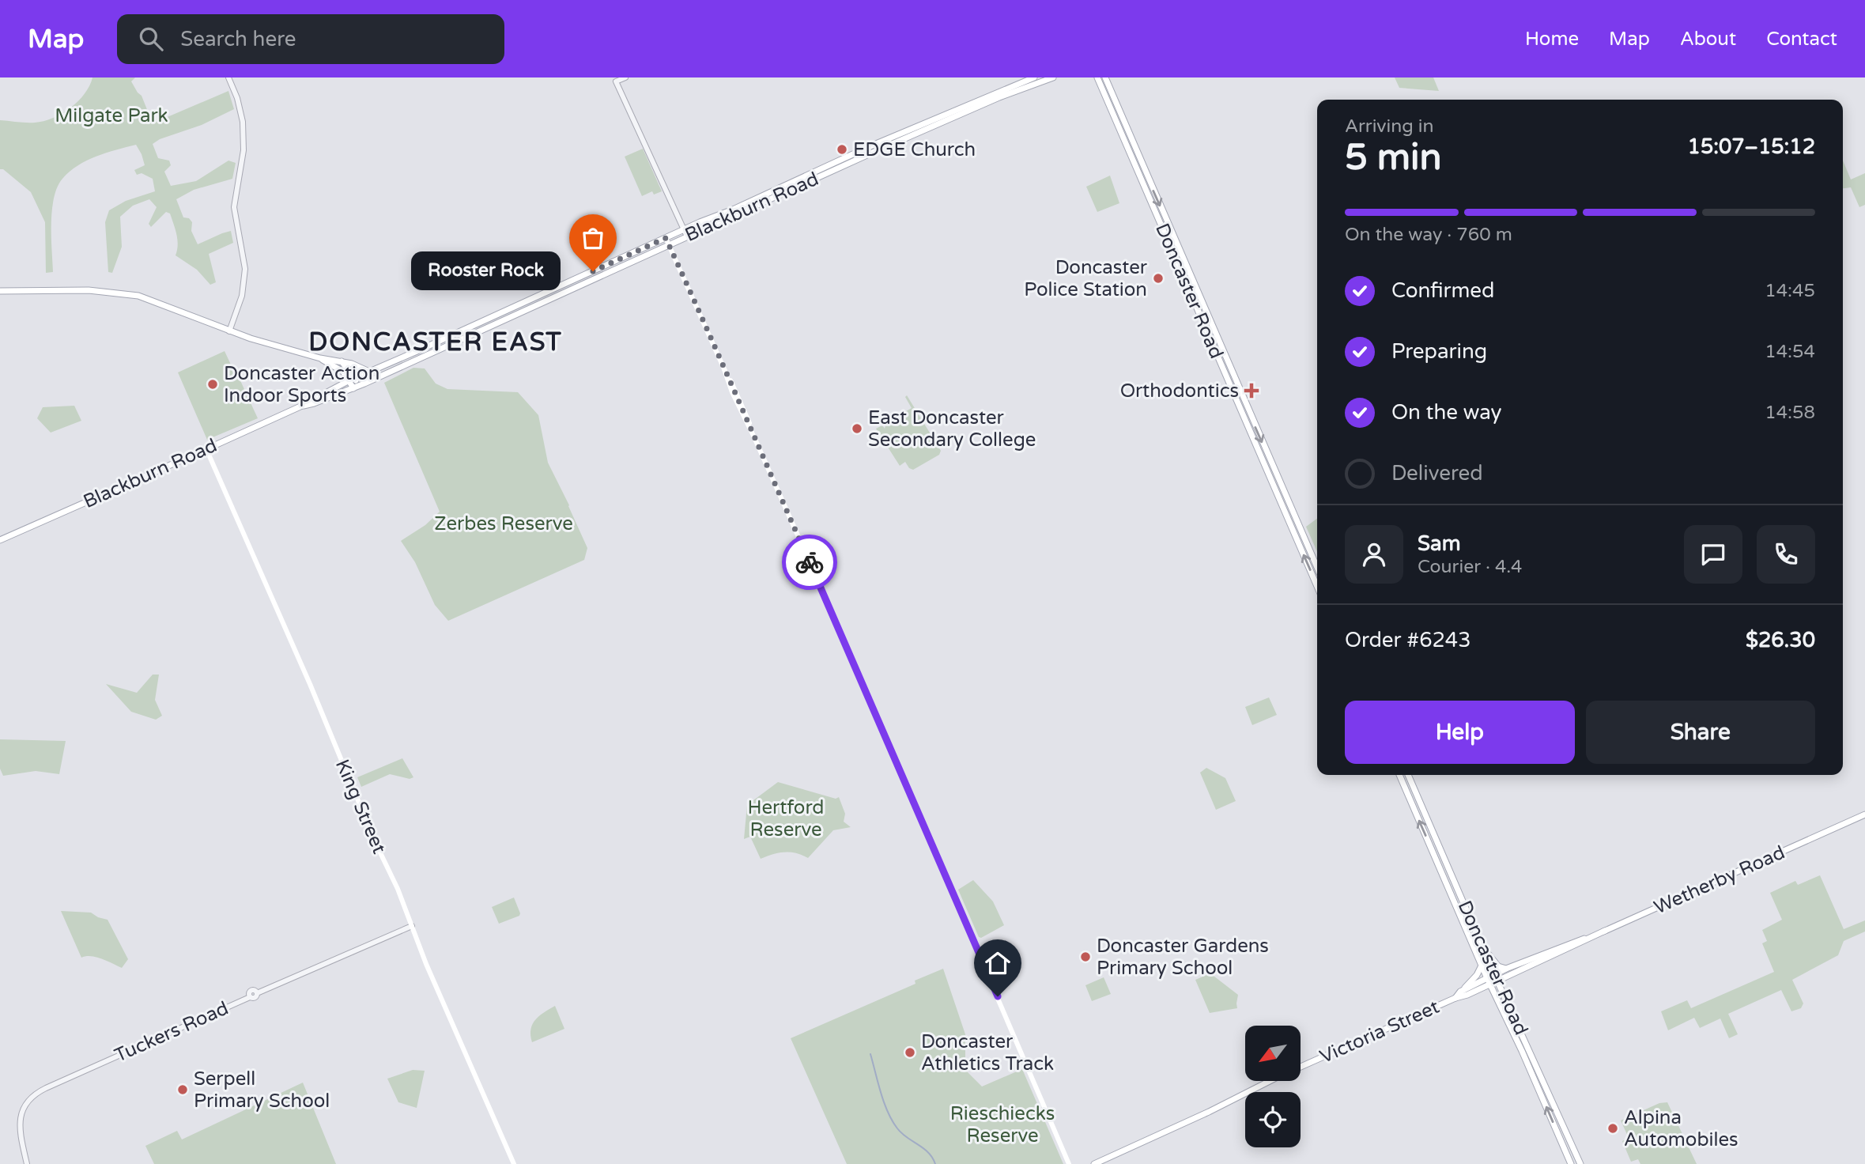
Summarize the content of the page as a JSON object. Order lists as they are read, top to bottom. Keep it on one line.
{"streets":{"main road":["Blackburn Road","Doncaster Road","King Street","Wetherby Road","Victoria Street"],"street":["Tuckers Road"]},"crossings":[["Blackburn Road","King Street"],["Doncaster Road","Wetherby Road"],["Doncaster Road","Victoria Street"],["King Street","Tuckers Road"],["Wetherby Road","Victoria Street"]],"districts":["DONCASTER EAST"],"parks":["Milgate Park","Zerbes Reserve","Hertford Reserve","Rieschiecks Reserve"],"places":{"other":["EDGE Church","Rooster Rock","Doncaster Police Station","Doncaster Action Indoor Sports","East Doncaster Secondary College","Doncaster Gardens Primary School","Doncaster Athletics Track","Serpell Primary School","Alpina Automobiles"],"health":["Orthodontics"]},"north":"bottom left","page":{"header":"Map","search":"Search here","nav":["Home","Map","About","Contact"],"heading":["5 min","Arriving in","15:07–15:12"],"panel":["Sam","Courier · 4.4","Order #6243","$26.30"],"bar":"On the way · 760 m","bubble":"Rooster Rock","list":[["Confirmed","14:45"],["Preparing","14:54"],["On the way","14:58"],"Delivered"],"buttons":["Help","Share"]}}
